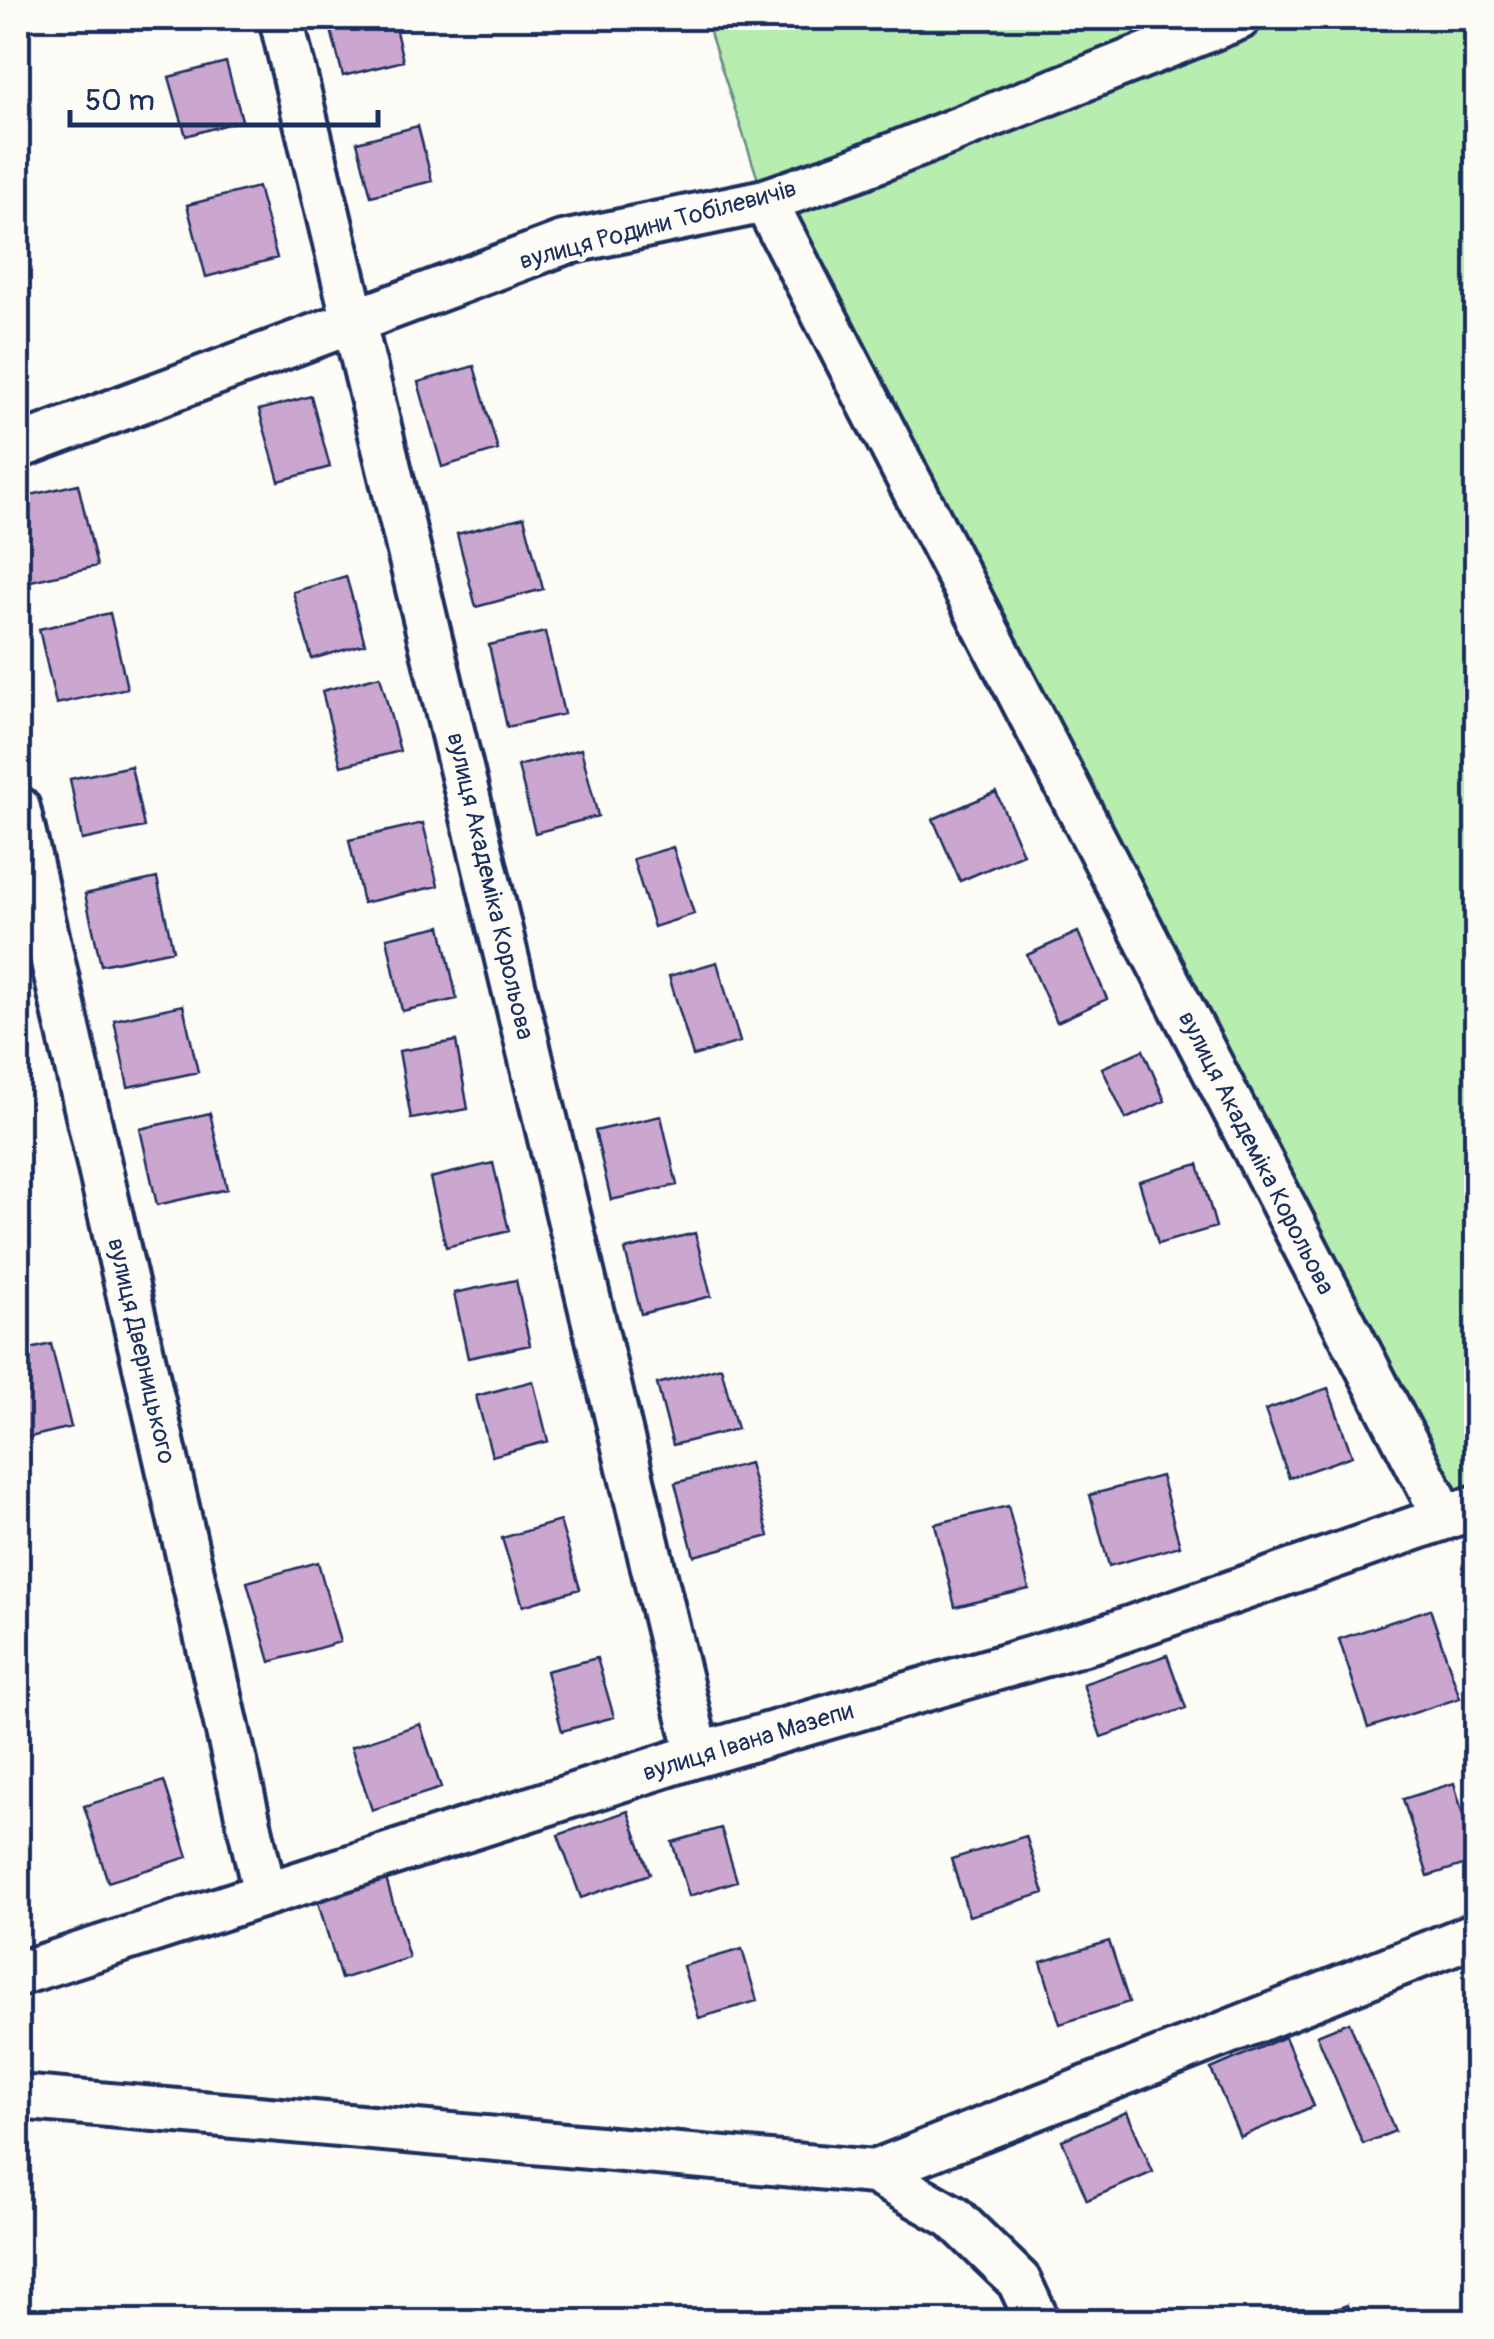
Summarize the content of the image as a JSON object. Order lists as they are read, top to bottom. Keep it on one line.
{"streets":{"street":["вулиця Родини Тобілевичів","вулиця Академіка Корольова","вулиця Дверницького","вулиця Івана Мазепи"]},"crossings":[["вулиця Родини Тобілевичів","вулиця Академіка Корольова"],["вулиця Академіка Корольова","вулиця Івана Мазепи"],["вулиця Дверницького","вулиця Івана Мазепи"]],"scale_bar":"50 m"}
